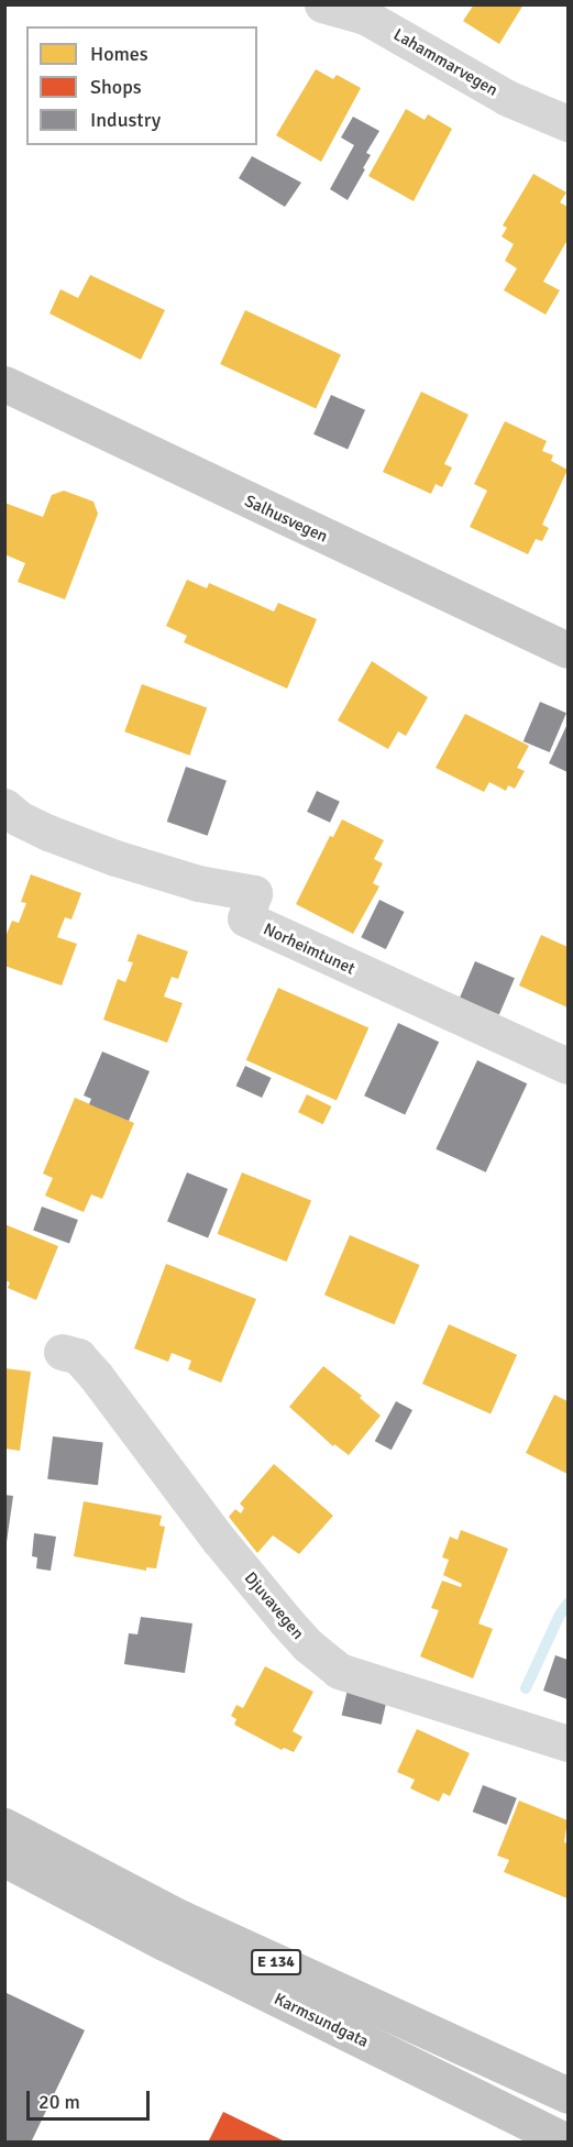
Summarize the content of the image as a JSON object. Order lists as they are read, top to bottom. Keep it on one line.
{"streets":{"highway":["E 134","Karmsundgata"],"main road":["Salhusvegen"],"street":["Lahammarvegen","Norheimtunet","Djuvavegen"]},"legend":["Homes","Shops","Industry"],"scale_bar":"20 m"}
